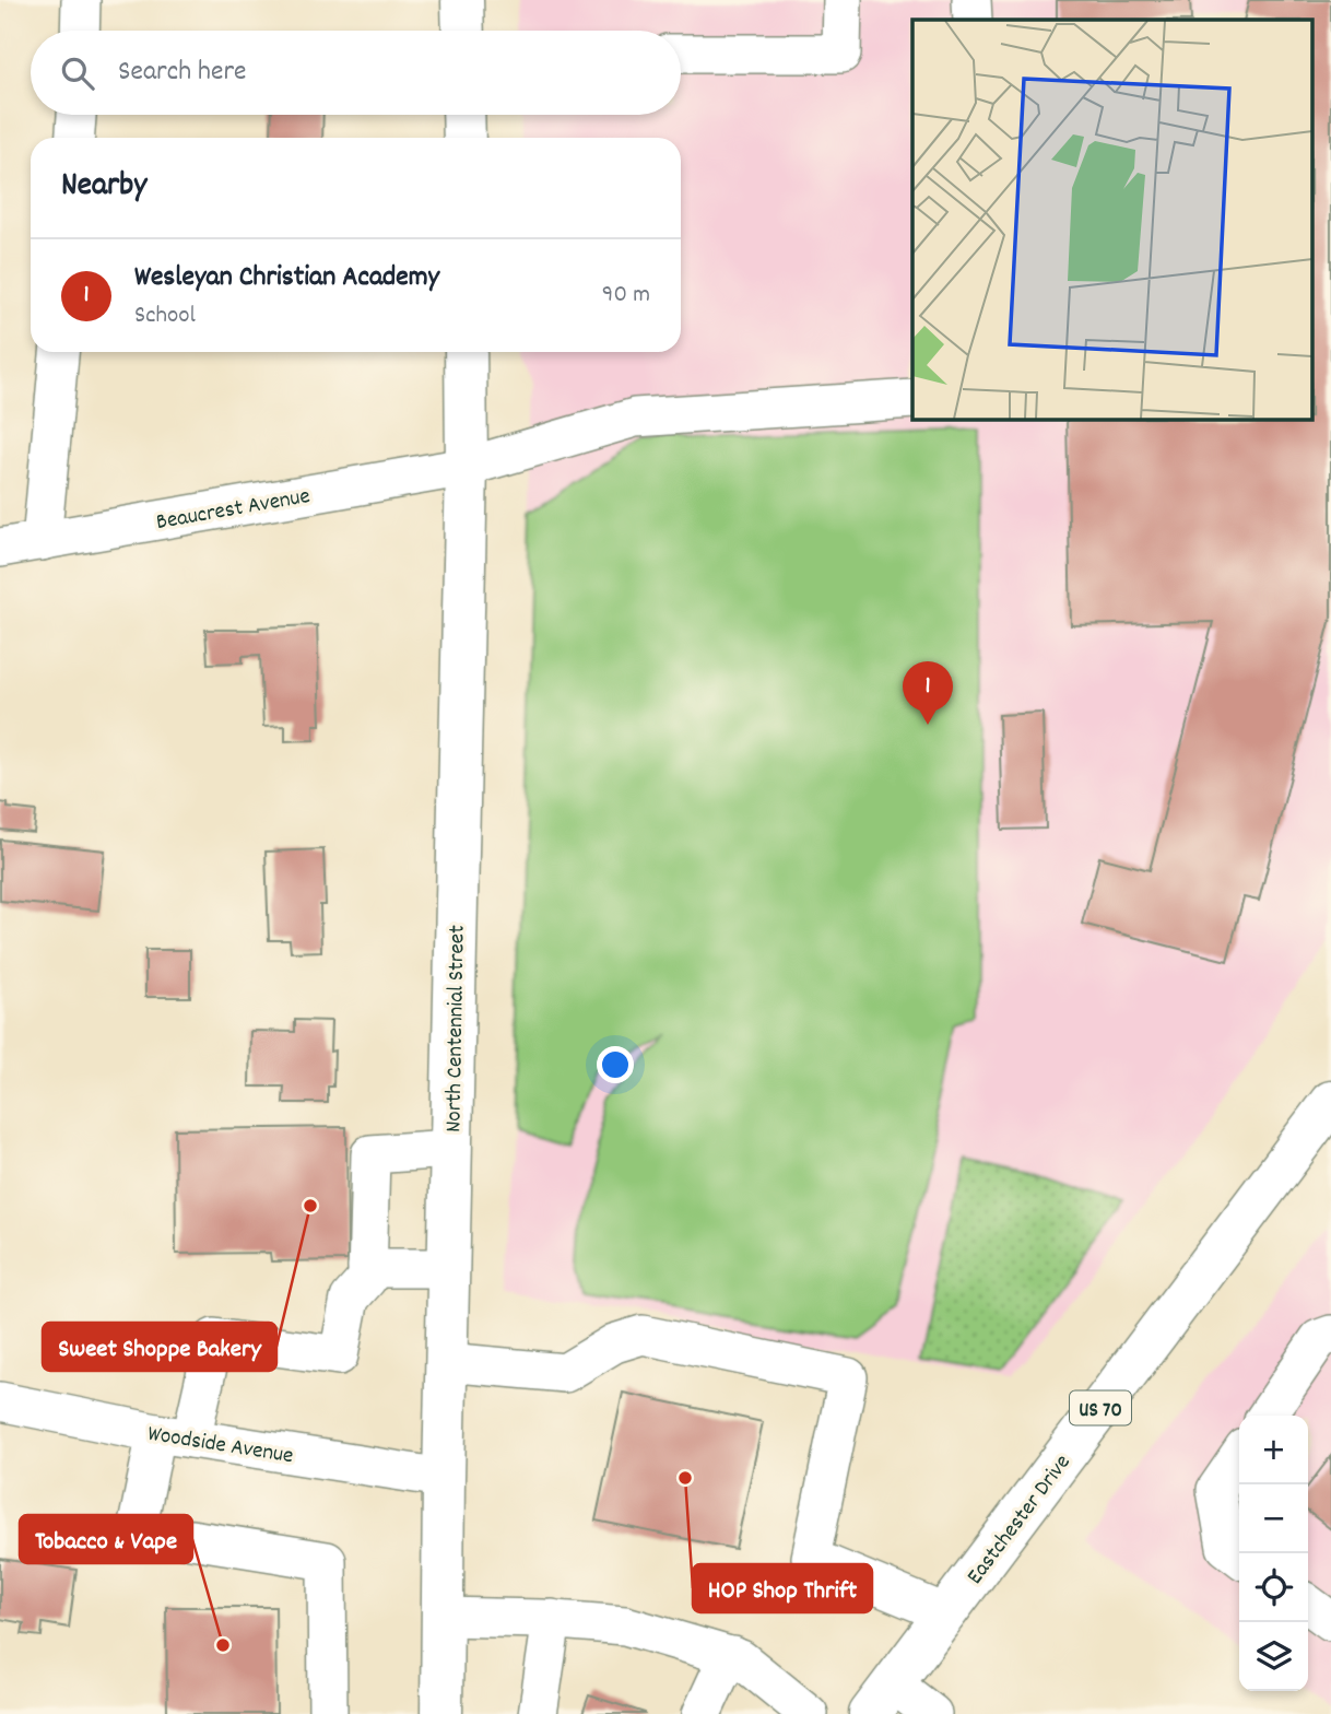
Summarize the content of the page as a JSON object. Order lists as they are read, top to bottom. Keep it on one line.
{"streets":{"main road":["North Centennial Street","US 70","Eastchester Drive"],"street":["Beaucrest Avenue","Woodside Avenue"]},"crossings":[["Beaucrest Avenue","North Centennial Street"],["North Centennial Street","Woodside Avenue"]],"places":["Sweet Shoppe Bakery","HOP Shop Thrift","Tobacco & Vape"],"page":{"search":"Search here","heading":"Nearby","list":[{"mark":"1","name":"Wesleyan Christian Academy","note":"School","value":"90 m"}],"pins":"1","map_buttons":["+","−"]}}
